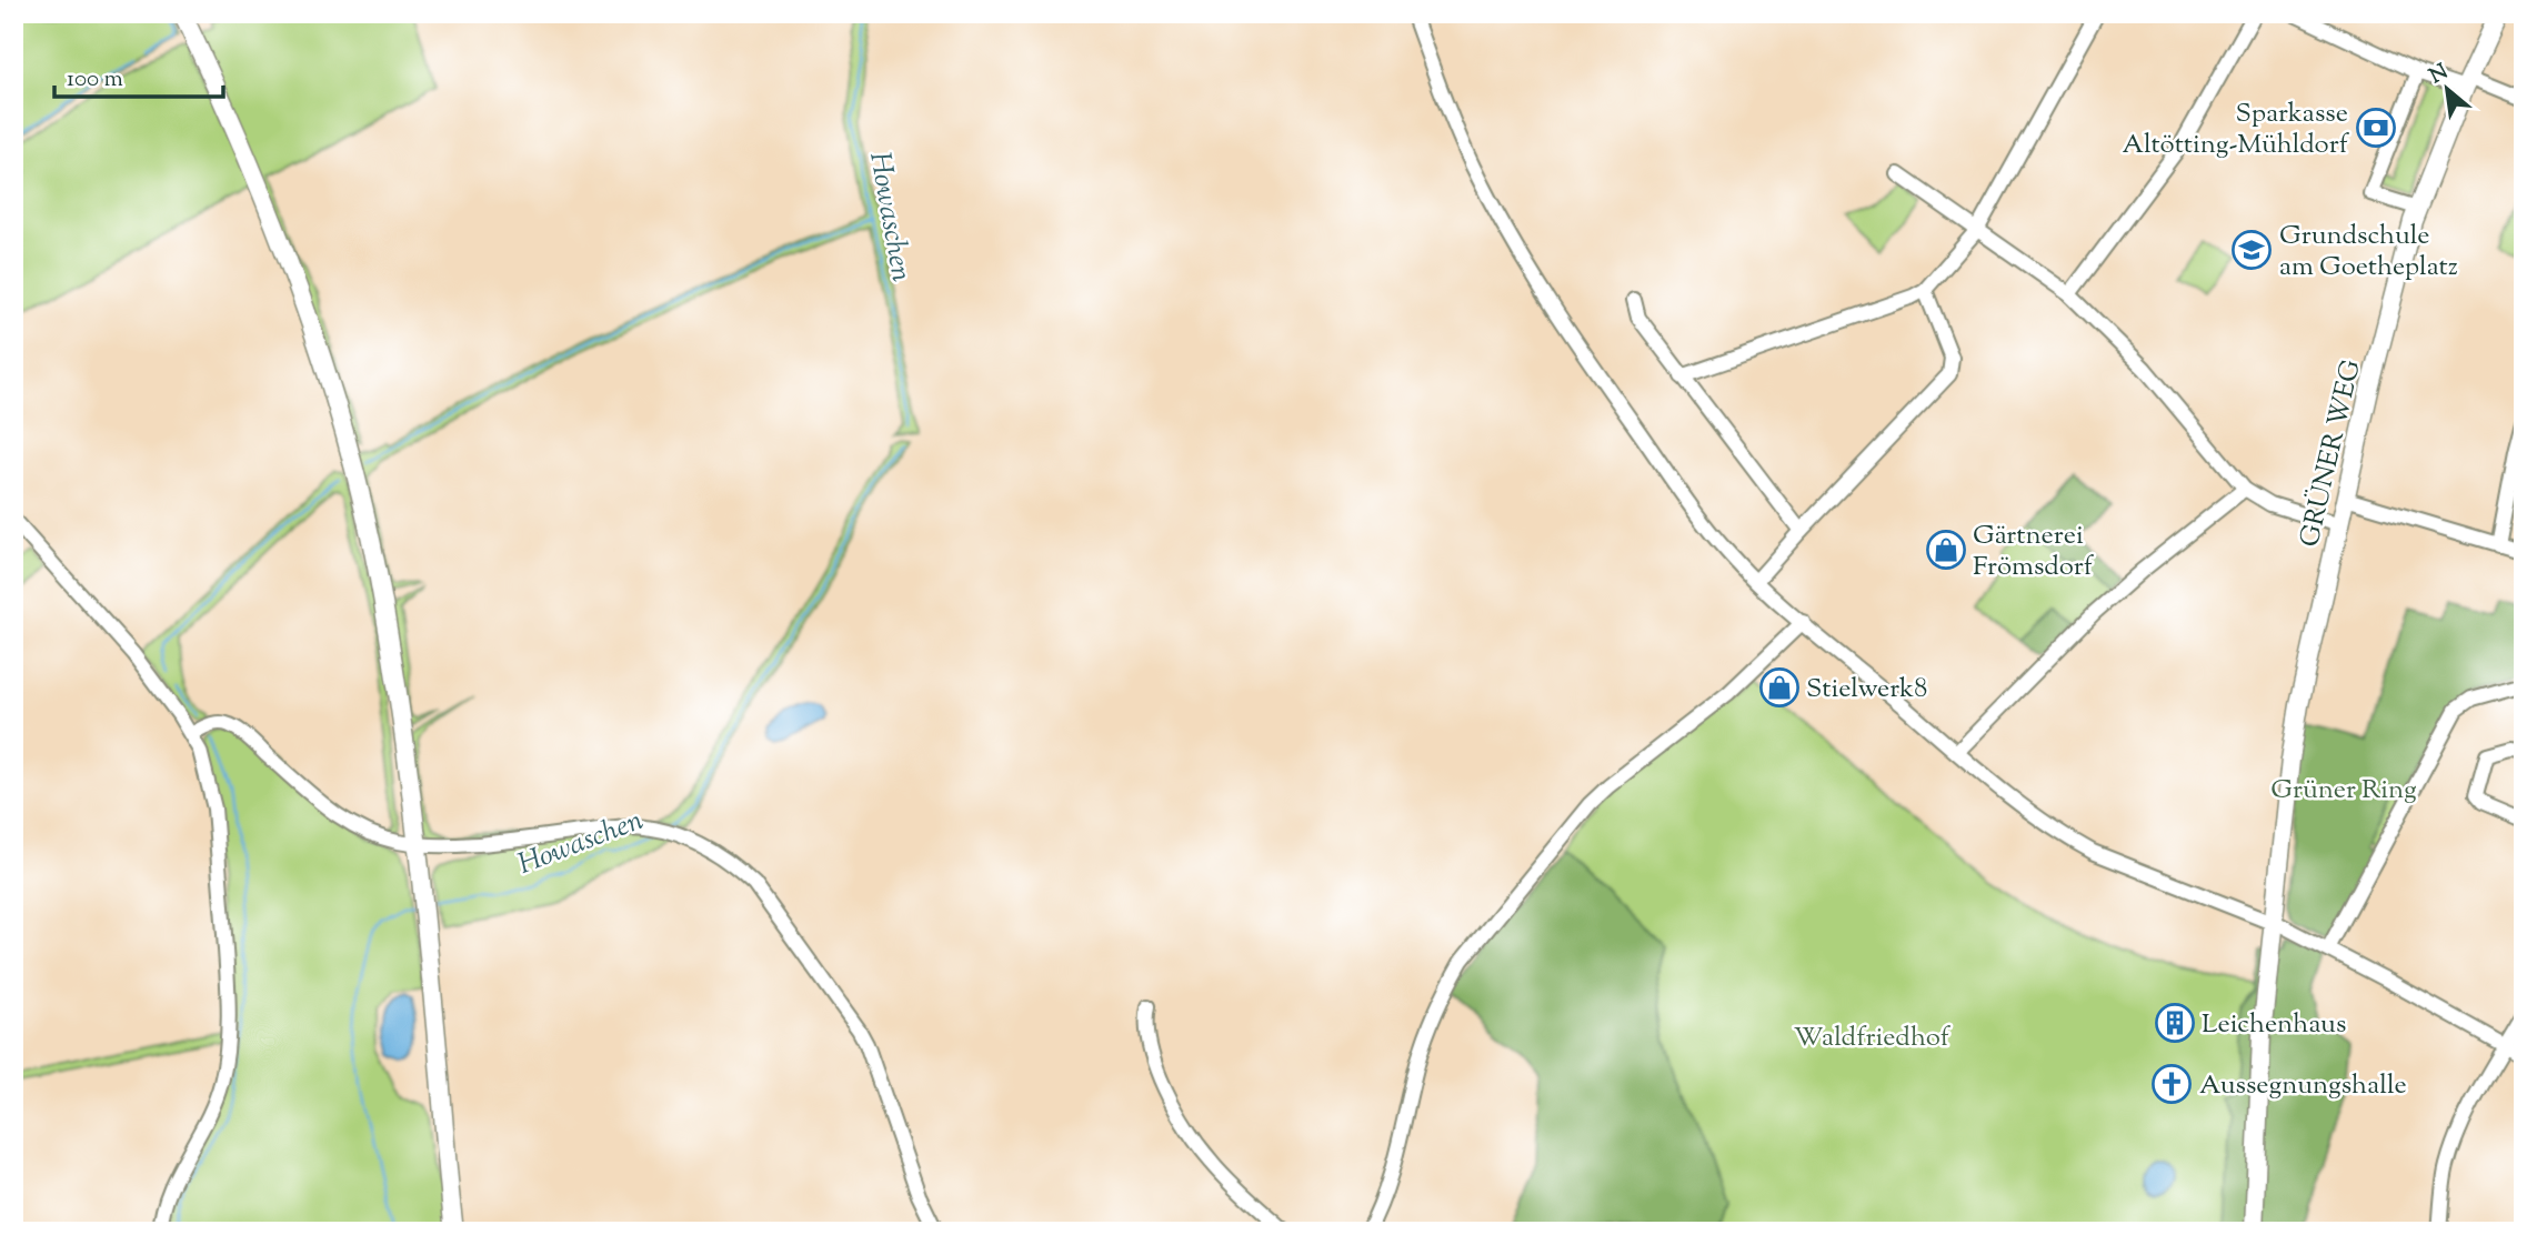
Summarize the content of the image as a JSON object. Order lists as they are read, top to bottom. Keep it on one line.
{"streets":{"street":["GRÜNER WEG"]},"water":["Howaschen"],"parks":["Grüner Ring","Waldfriedhof"],"places":{"bank":["Sparkasse Altötting-Mühldorf"],"school or university":["Grundschule am Goetheplatz"],"shop":["Gärtnerei Frömsdorf","Stielwerk8"],"building":["Leichenhaus"],"church":["Aussegnungshalle"]},"scale_bar":"100 m","north":"top left"}
